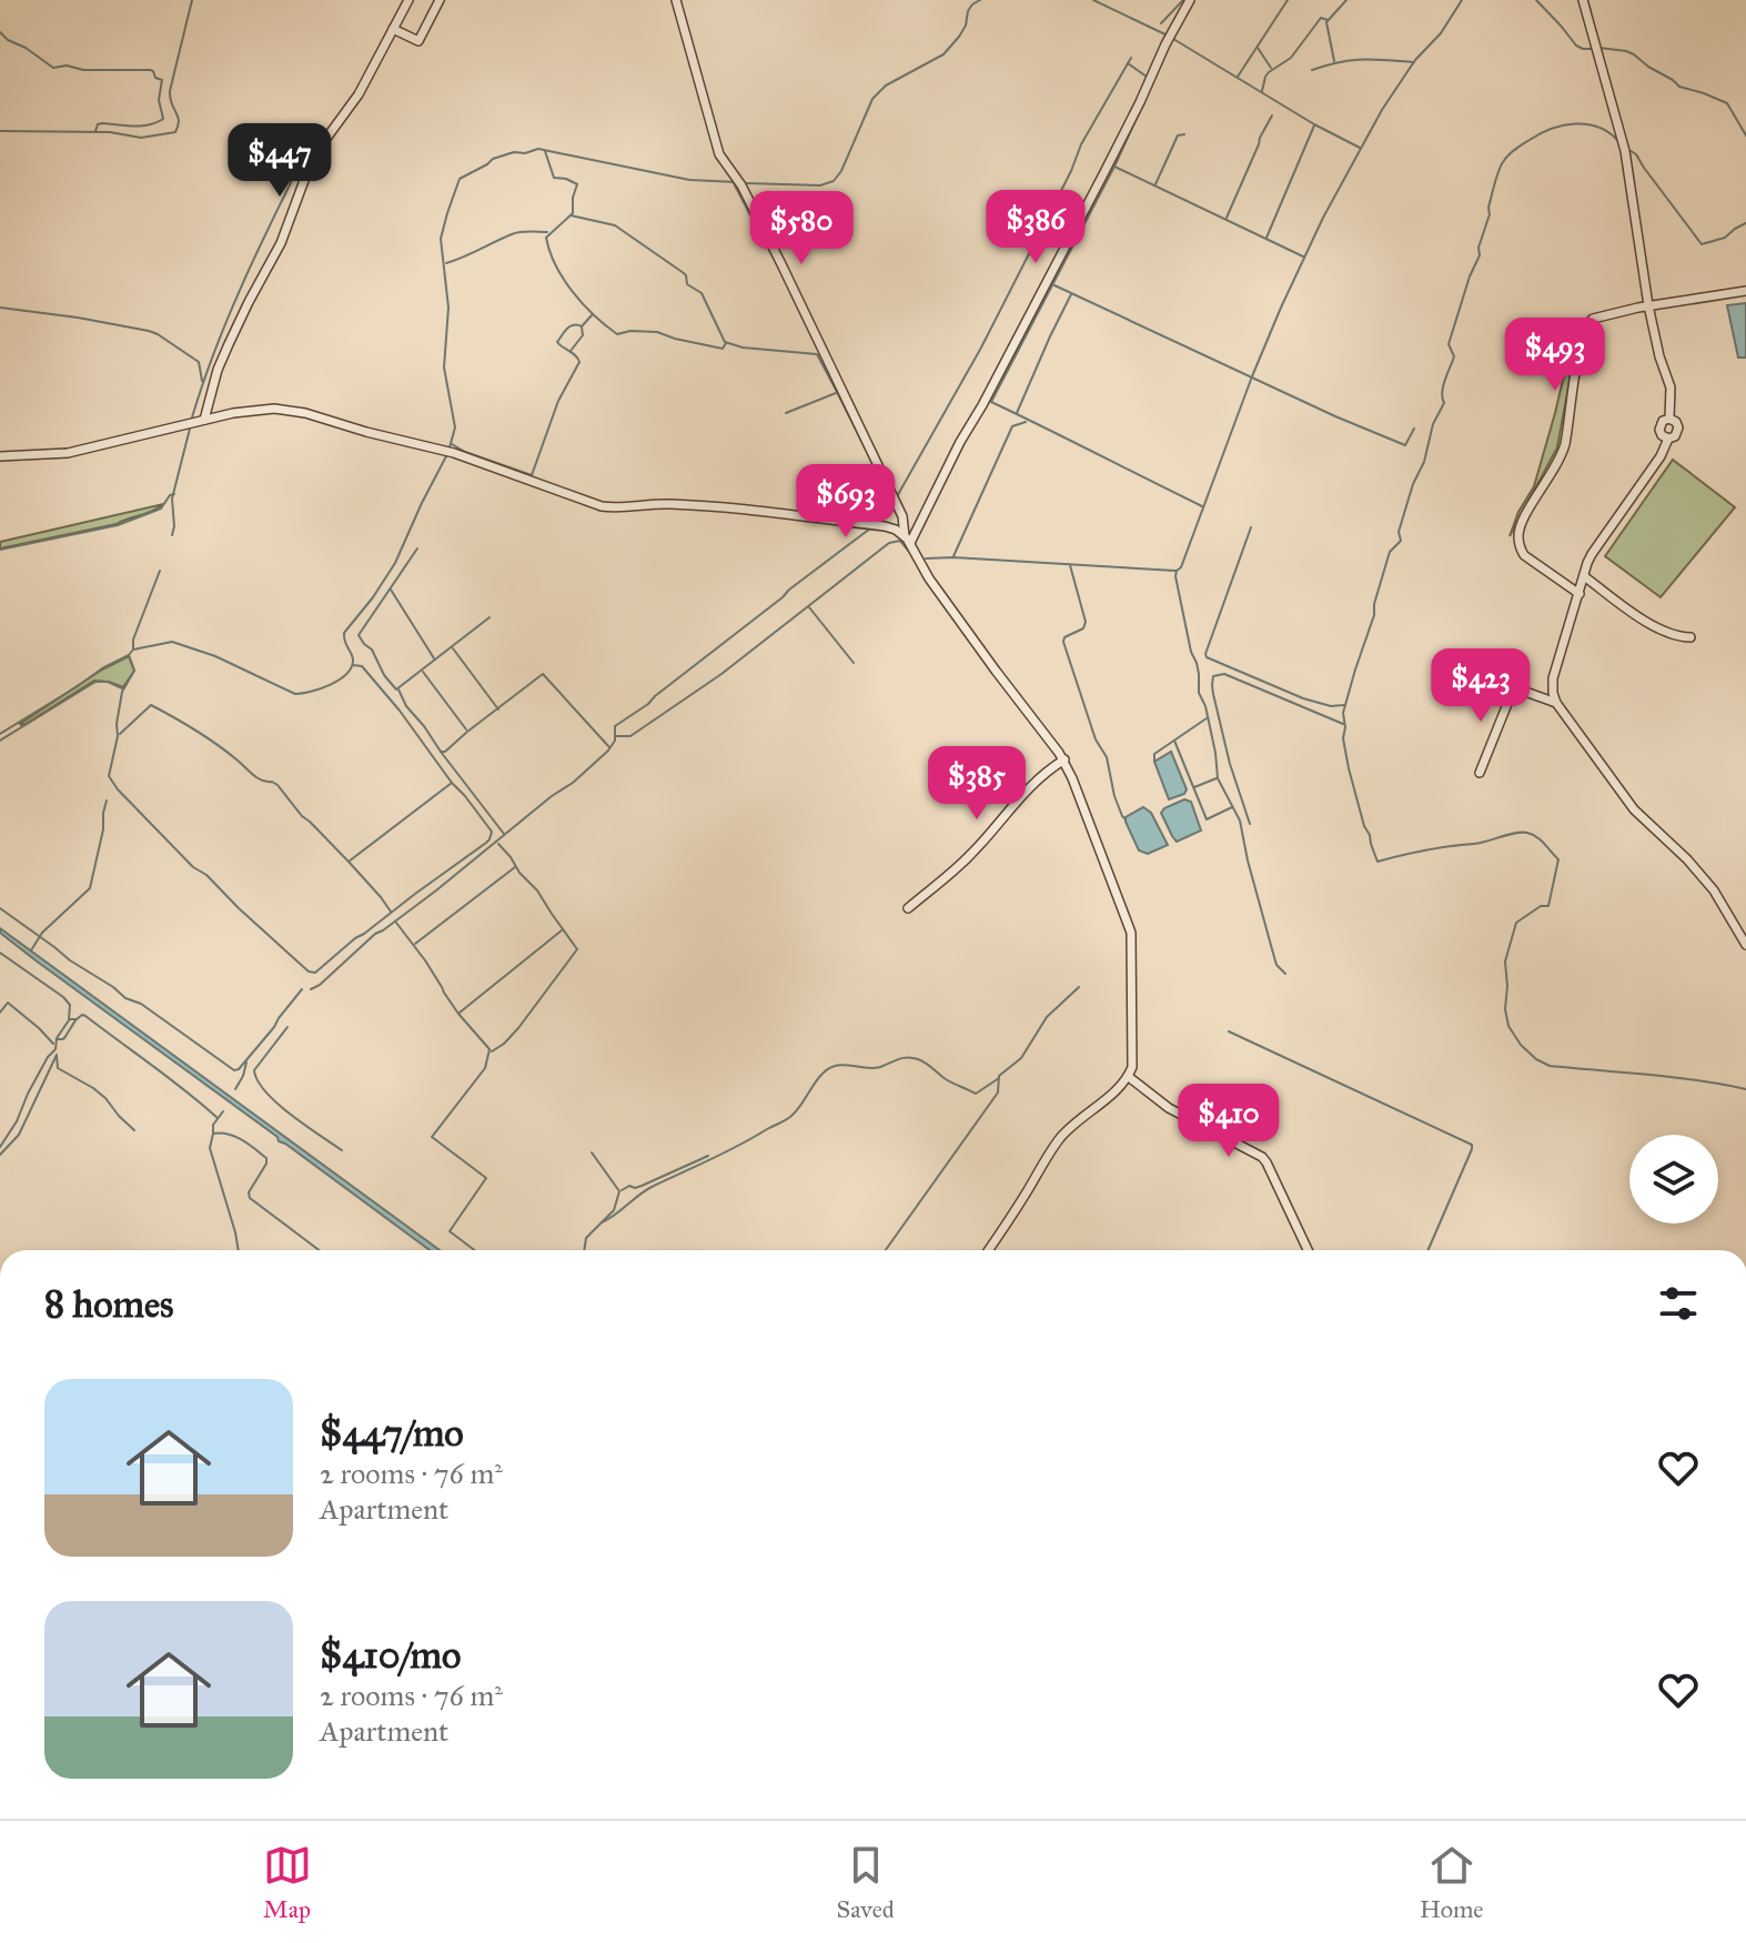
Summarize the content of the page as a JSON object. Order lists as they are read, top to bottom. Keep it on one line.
{"page":{"price":["$447","$386","$580","$493","$693","$423","$385","$410"],"heading":"8 homes","list":[{"name":"$447/mo","note":"2 rooms · 76 m² · Apartment"},{"name":"$410/mo","note":"2 rooms · 76 m² · Apartment"}],"tabs":["Map","Saved","Home"]}}
